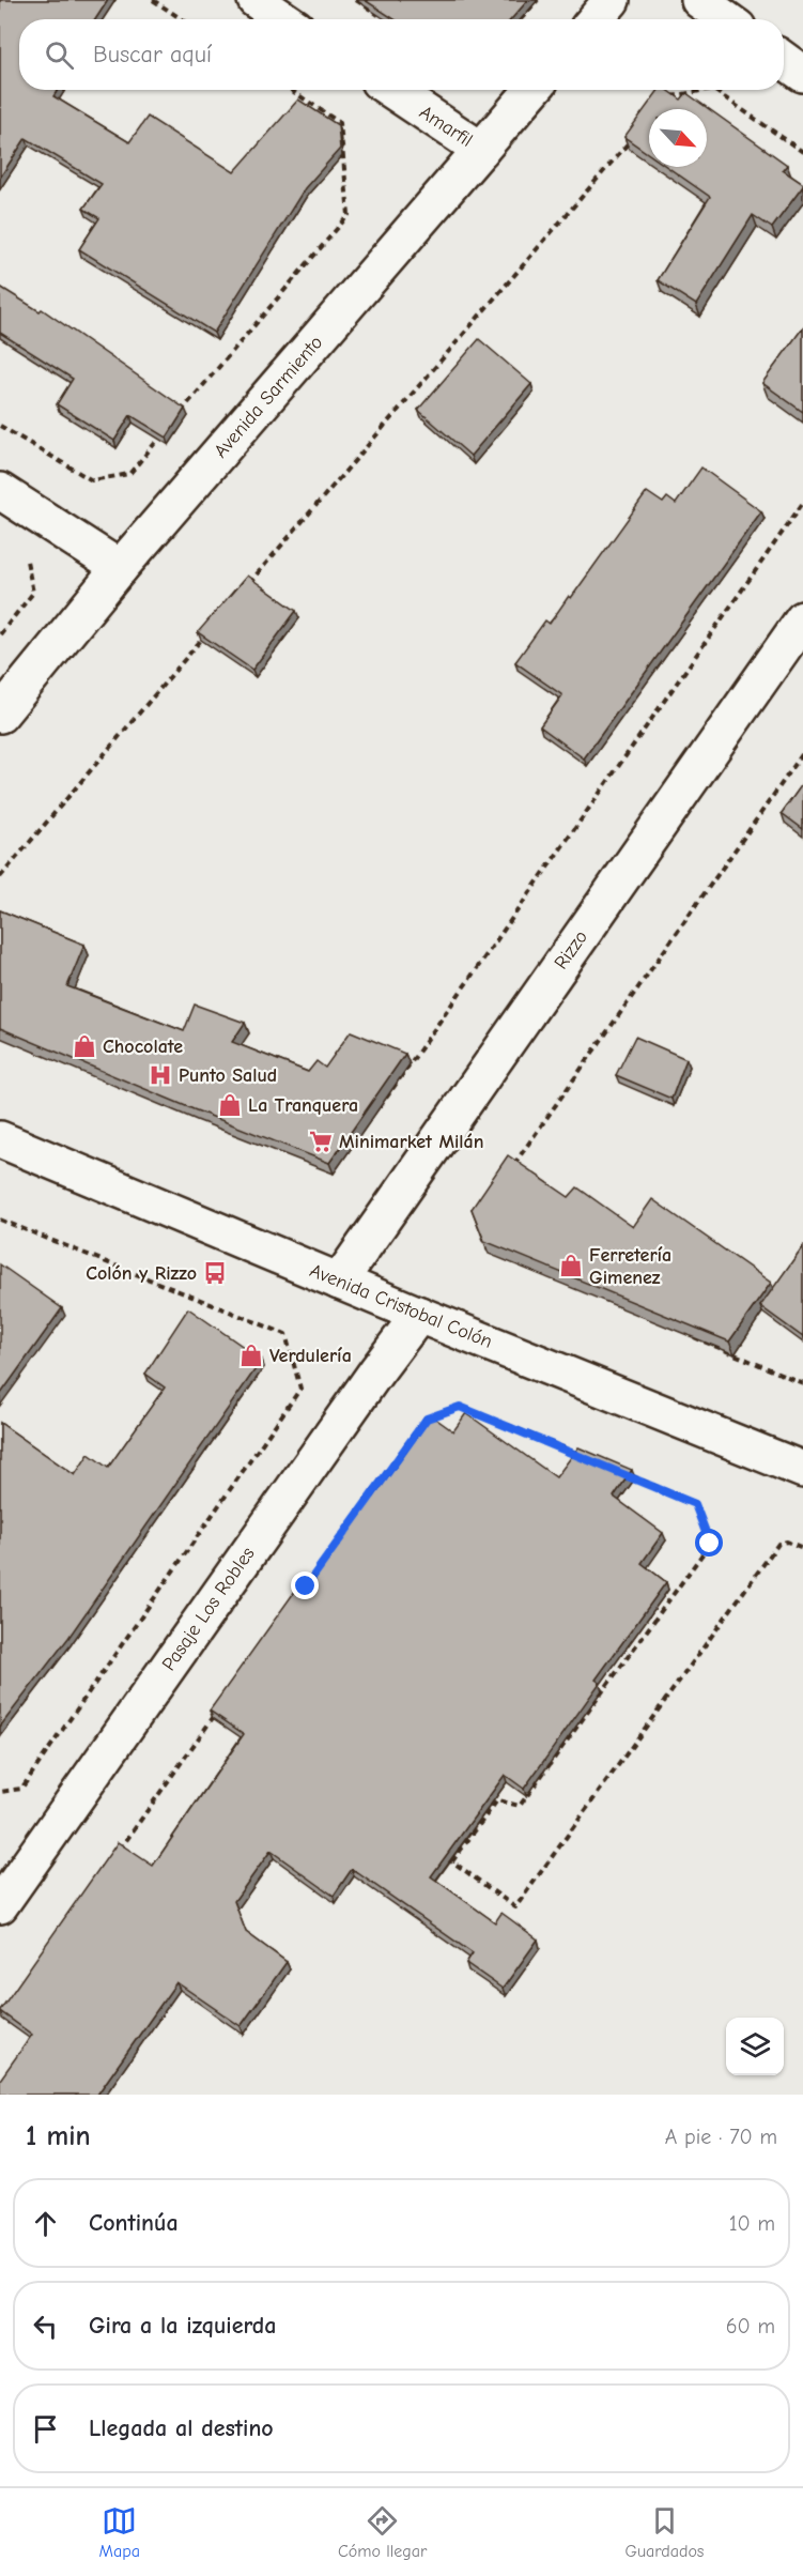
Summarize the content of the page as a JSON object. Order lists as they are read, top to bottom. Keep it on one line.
{"streets":{"street":["Amarfil","Avenida Sarmiento","Rizzo","Avenida Cristobal Colón","Pasaje Los Robles"]},"crossings":[["Amarfil","Avenida Sarmiento"],["Rizzo","Avenida Cristobal Colón"],["Avenida Cristobal Colón","Pasaje Los Robles"]],"places":{"shop":["Chocolate","La Tranquera","Ferretería Gimenez","Verdulería"],"hospital":["Punto Salud"],"supermarket":["Minimarket Milán"],"bus stop":["Colón y Rizzo"]},"north":"bottom right","page":{"search":"Buscar aquí","heading":["1 min","A pie · 70 m"],"list":[["Continúa","10 m"],["Gira a la izquierda","60 m"],"Llegada al destino"],"nav":["Mapa","Cómo llegar","Guardados"]}}
